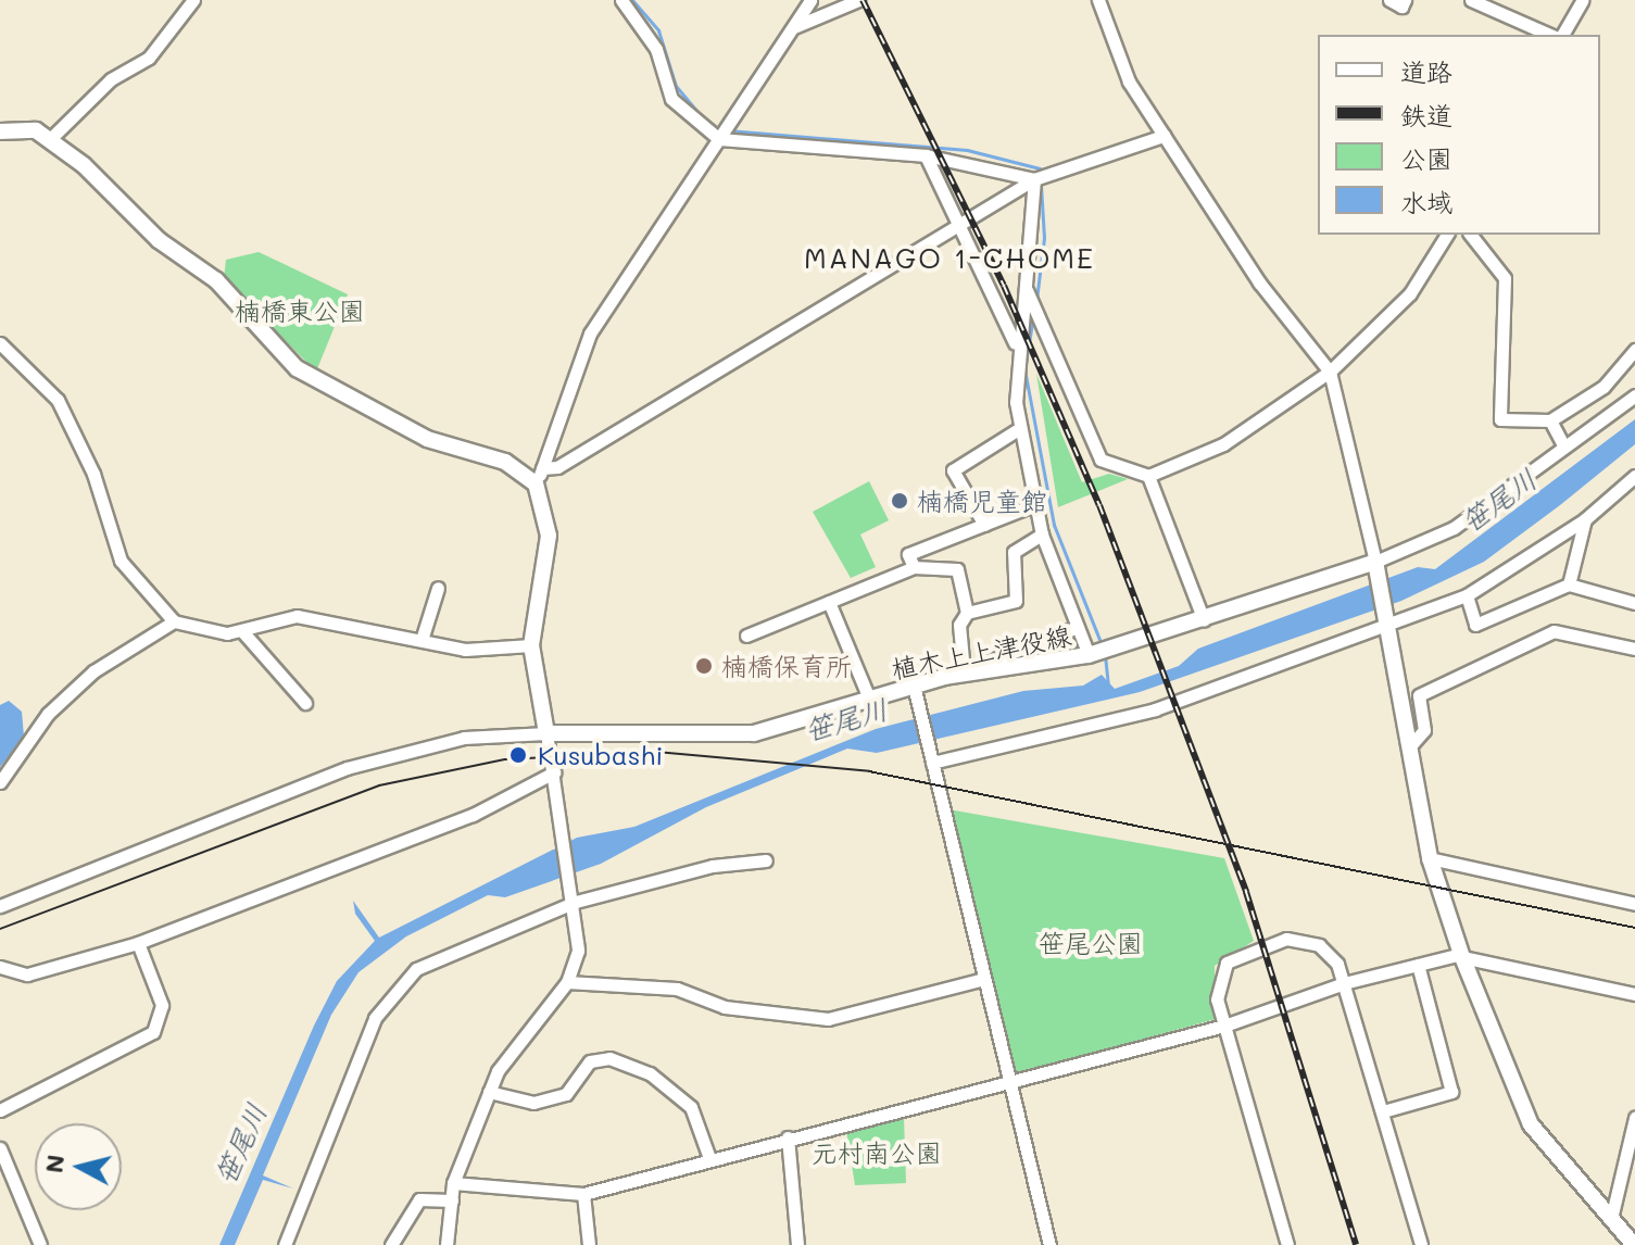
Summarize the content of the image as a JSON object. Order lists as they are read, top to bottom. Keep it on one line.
{"streets":{"main road":["植木上上津役線"]},"districts":["MANAGO 1-CHOME"],"water":["笹尾川"],"parks":["楠橋東公園","笹尾公園","元村南公園"],"places":["楠橋児童館","楠橋保育所","Kusubashi"],"legend":["道路","鉄道","公園","水域"],"north":"left"}
